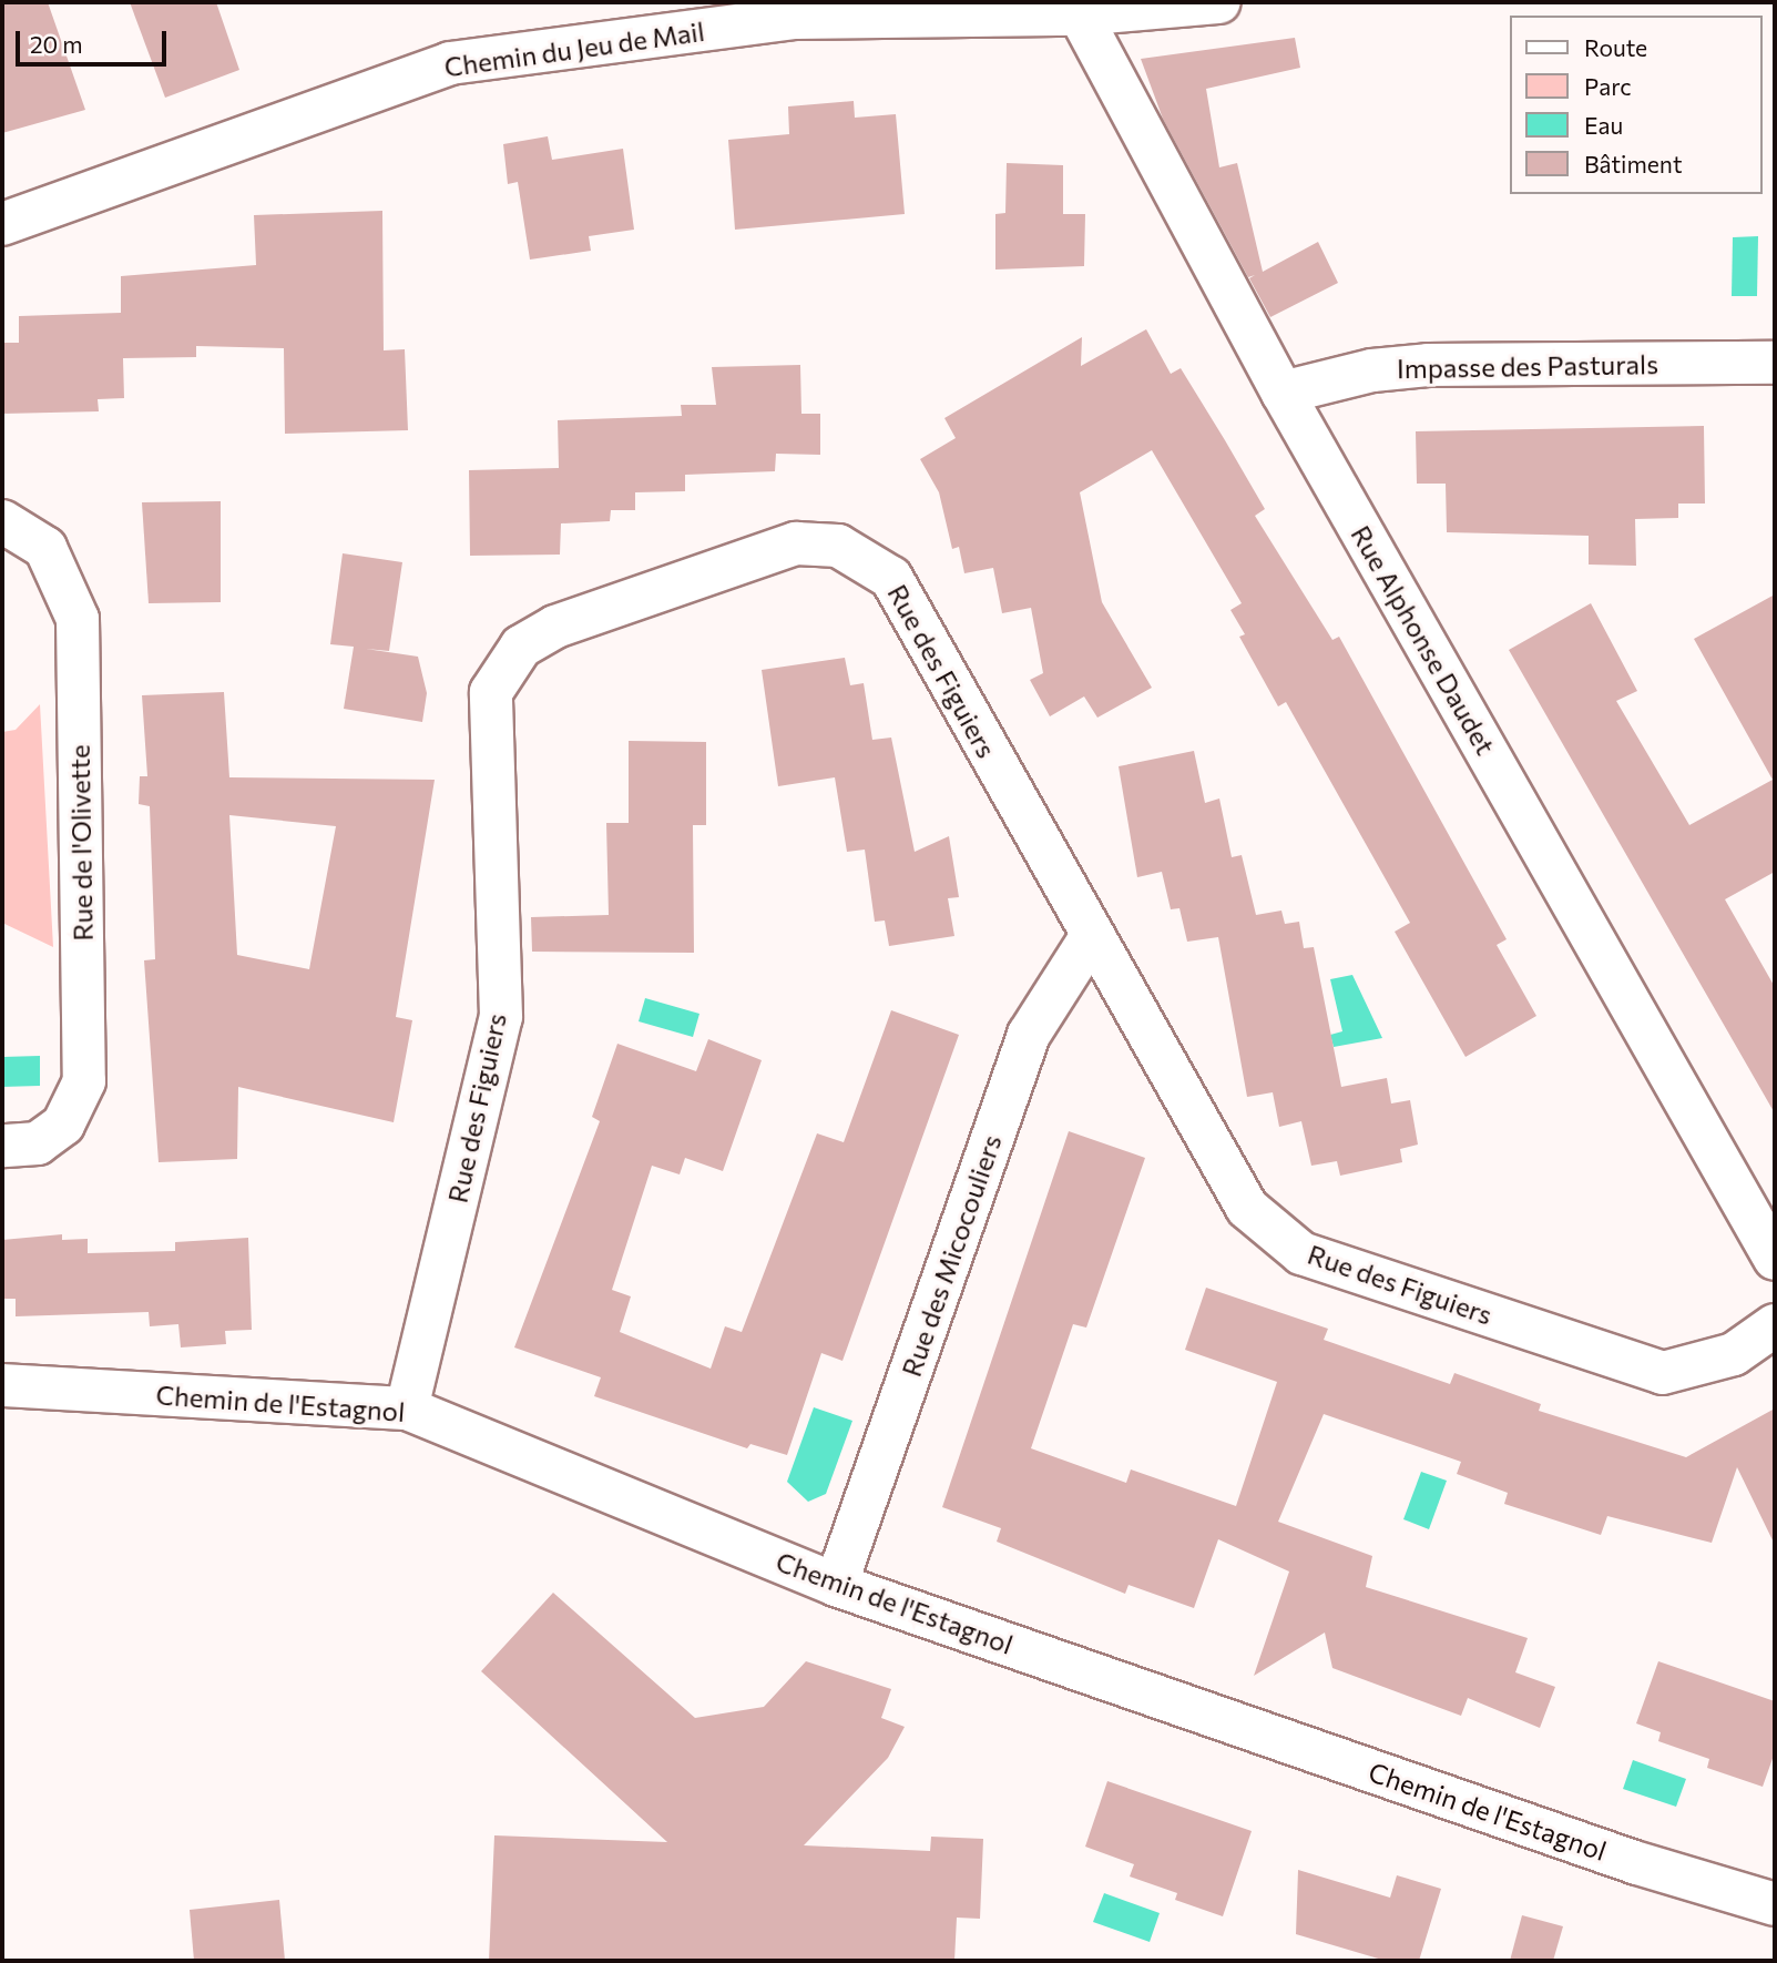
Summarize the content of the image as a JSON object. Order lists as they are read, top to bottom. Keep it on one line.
{"streets":{"street":["Chemin du Jeu de Mail","Impasse des Pasturals","Rue Alphonse Daudet","Rue des Figuiers","Rue de l'Olivette","Rue des Micocouliers","Chemin de l'Estagnol"]},"crossings":[["Chemin du Jeu de Mail","Rue Alphonse Daudet"],["Impasse des Pasturals","Rue Alphonse Daudet"],["Rue des Figuiers","Rue des Micocouliers"],["Rue des Figuiers","Chemin de l'Estagnol"],["Rue des Micocouliers","Chemin de l'Estagnol"]],"legend":["Route","Parc","Eau","Bâtiment"],"scale_bar":"20 m"}
